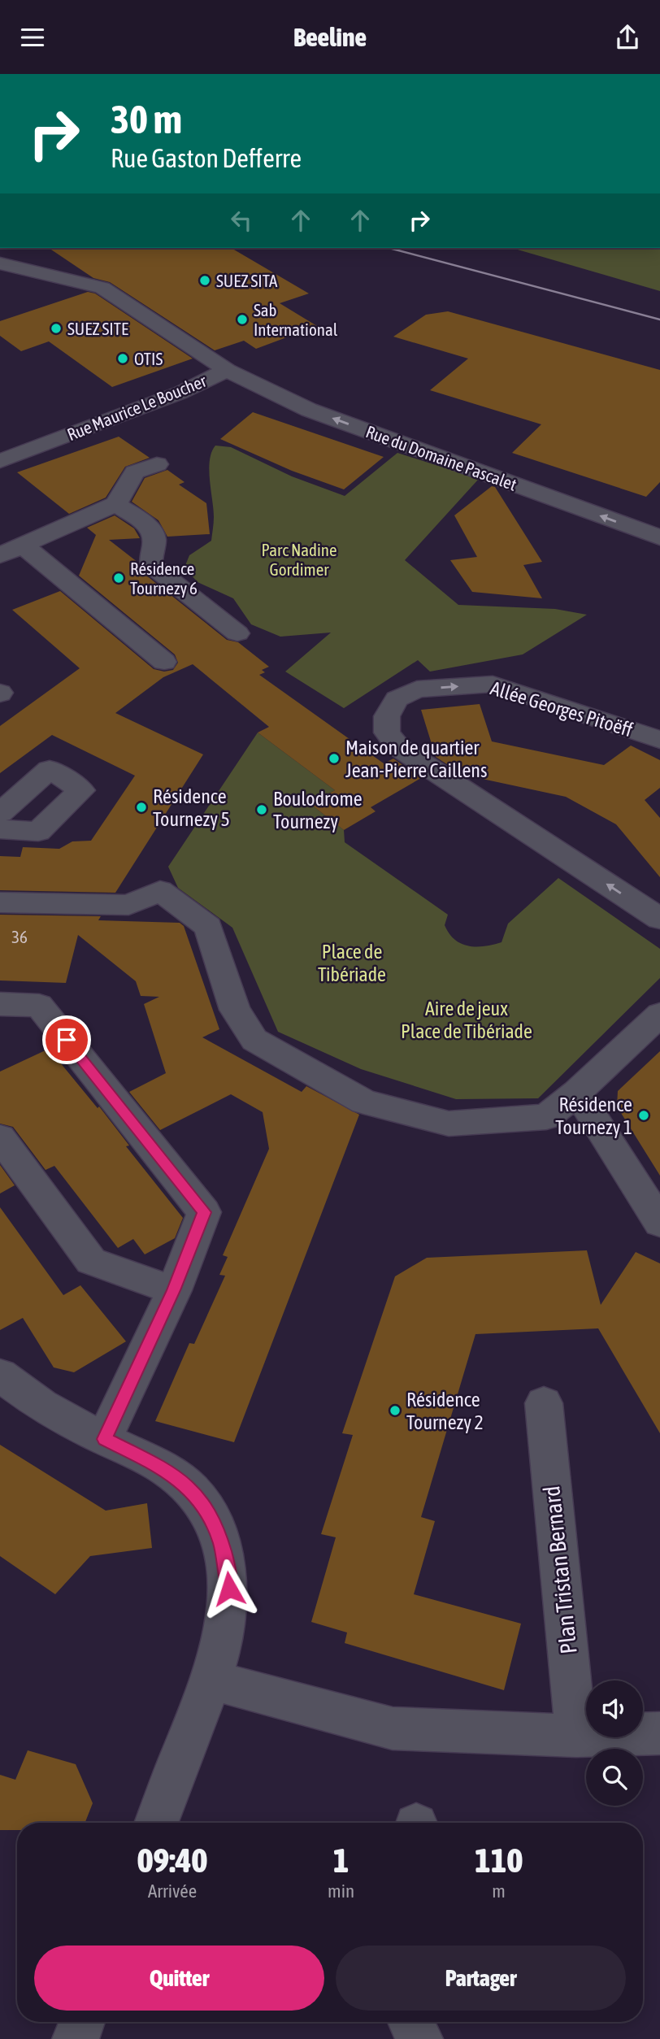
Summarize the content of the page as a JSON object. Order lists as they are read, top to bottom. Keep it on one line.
{"streets":{"street":["Rue Maurice Le Boucher","Rue du Domaine Pascalet","Allée Georges Pitoëff","Plan Tristan Bernard"]},"crossings":[["Rue Maurice Le Boucher","Rue du Domaine Pascalet"]],"one_way":["Rue du Domaine Pascalet"],"parks":["Parc Nadine Gordimer","Place de Tibériade","Aire de jeux Place de Tibériade"],"places":["SUEZ SITA","Sab International","SUEZ SITE","OTIS","Résidence Tournezy 6","Maison de quartier Jean-Pierre Caillens","Résidence Tournezy 5","Boulodrome Tournezy","Résidence Tournezy 1","Résidence Tournezy 2"],"house_numbers":["36"],"page":{"header":"Beeline","turn":["30 m","Rue Gaston Defferre"],"eta":["09:40","Arrivée","1","min","110","m"],"buttons":["Quitter","Partager"]}}
